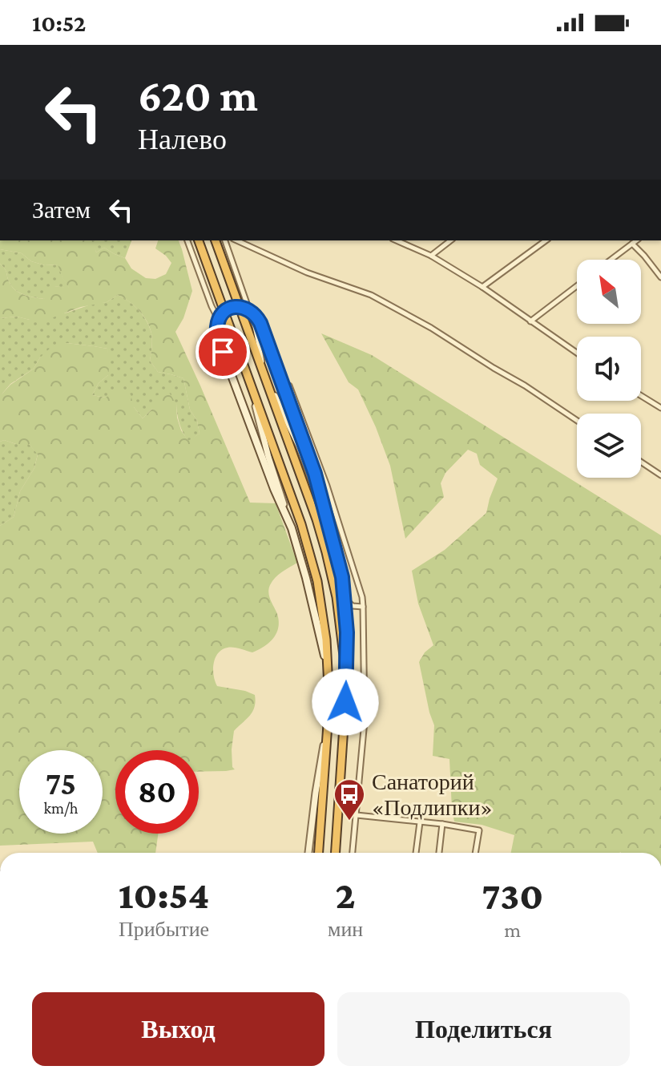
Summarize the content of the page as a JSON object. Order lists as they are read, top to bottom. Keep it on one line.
{"places":{"bus stop":["Санаторий «Подлипки»"]},"north":"top left","page":{"status":"10:52","turn":["620 m","Налево"],"then":"Затем","speed":"75 km/h","limit":"80","eta":["10:54","Прибытие","2","мин","730","m"],"buttons":["Выход","Поделиться"]}}
